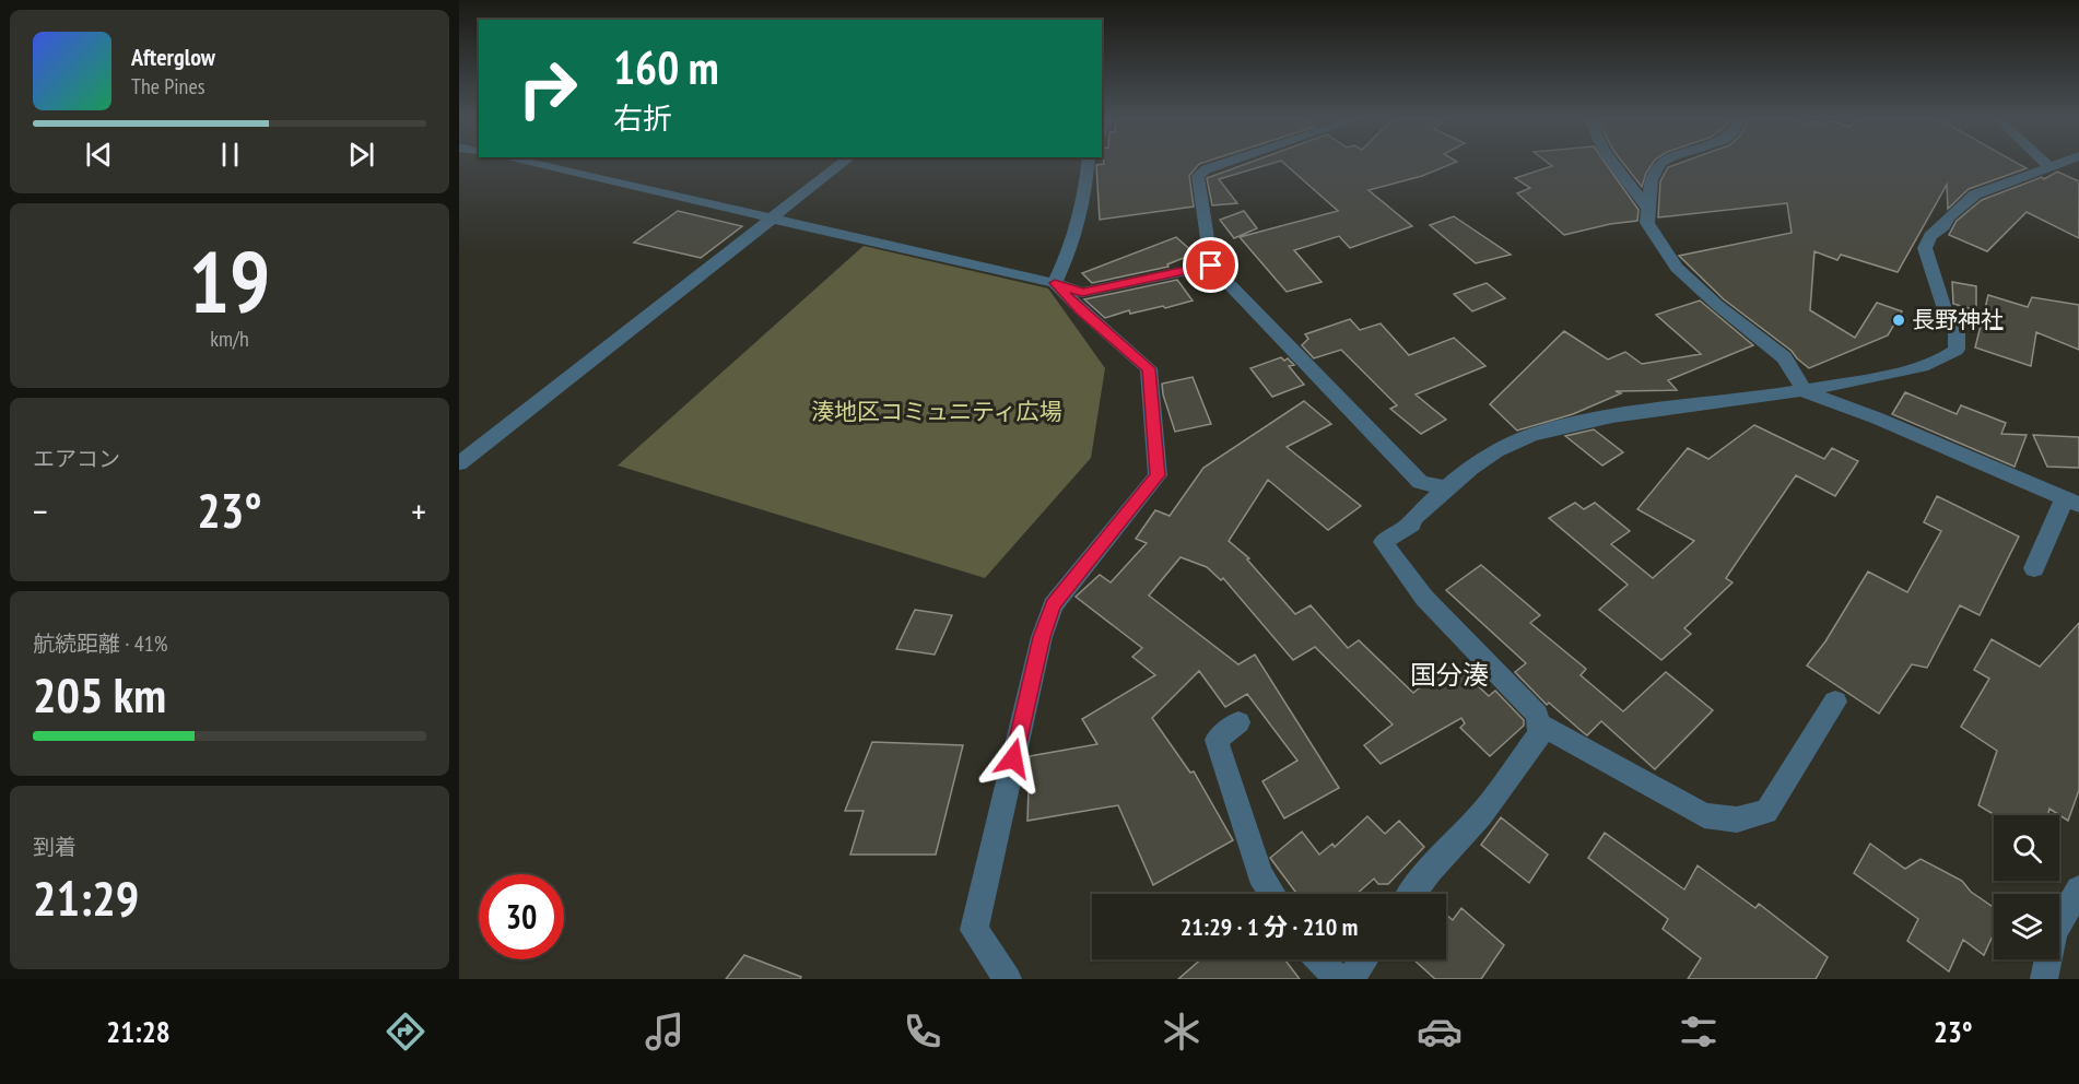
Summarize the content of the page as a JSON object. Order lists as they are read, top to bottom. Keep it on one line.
{"districts":["国分湊"],"parks":["湊地区コミュニティ広場"],"places":["長野神社"],"page":{"turn":["160 m","右折"],"song":["Afterglow","The Pines"],"tile":[["19","km/h"],"エアコン",["航続距離 · 41%","205 km"],["到着","21:29"]],"heat":["−","23°","+"],"limit":"30","trip":"21:29 · 1 分 · 210 m","tabs":["21:28","23°"]}}
